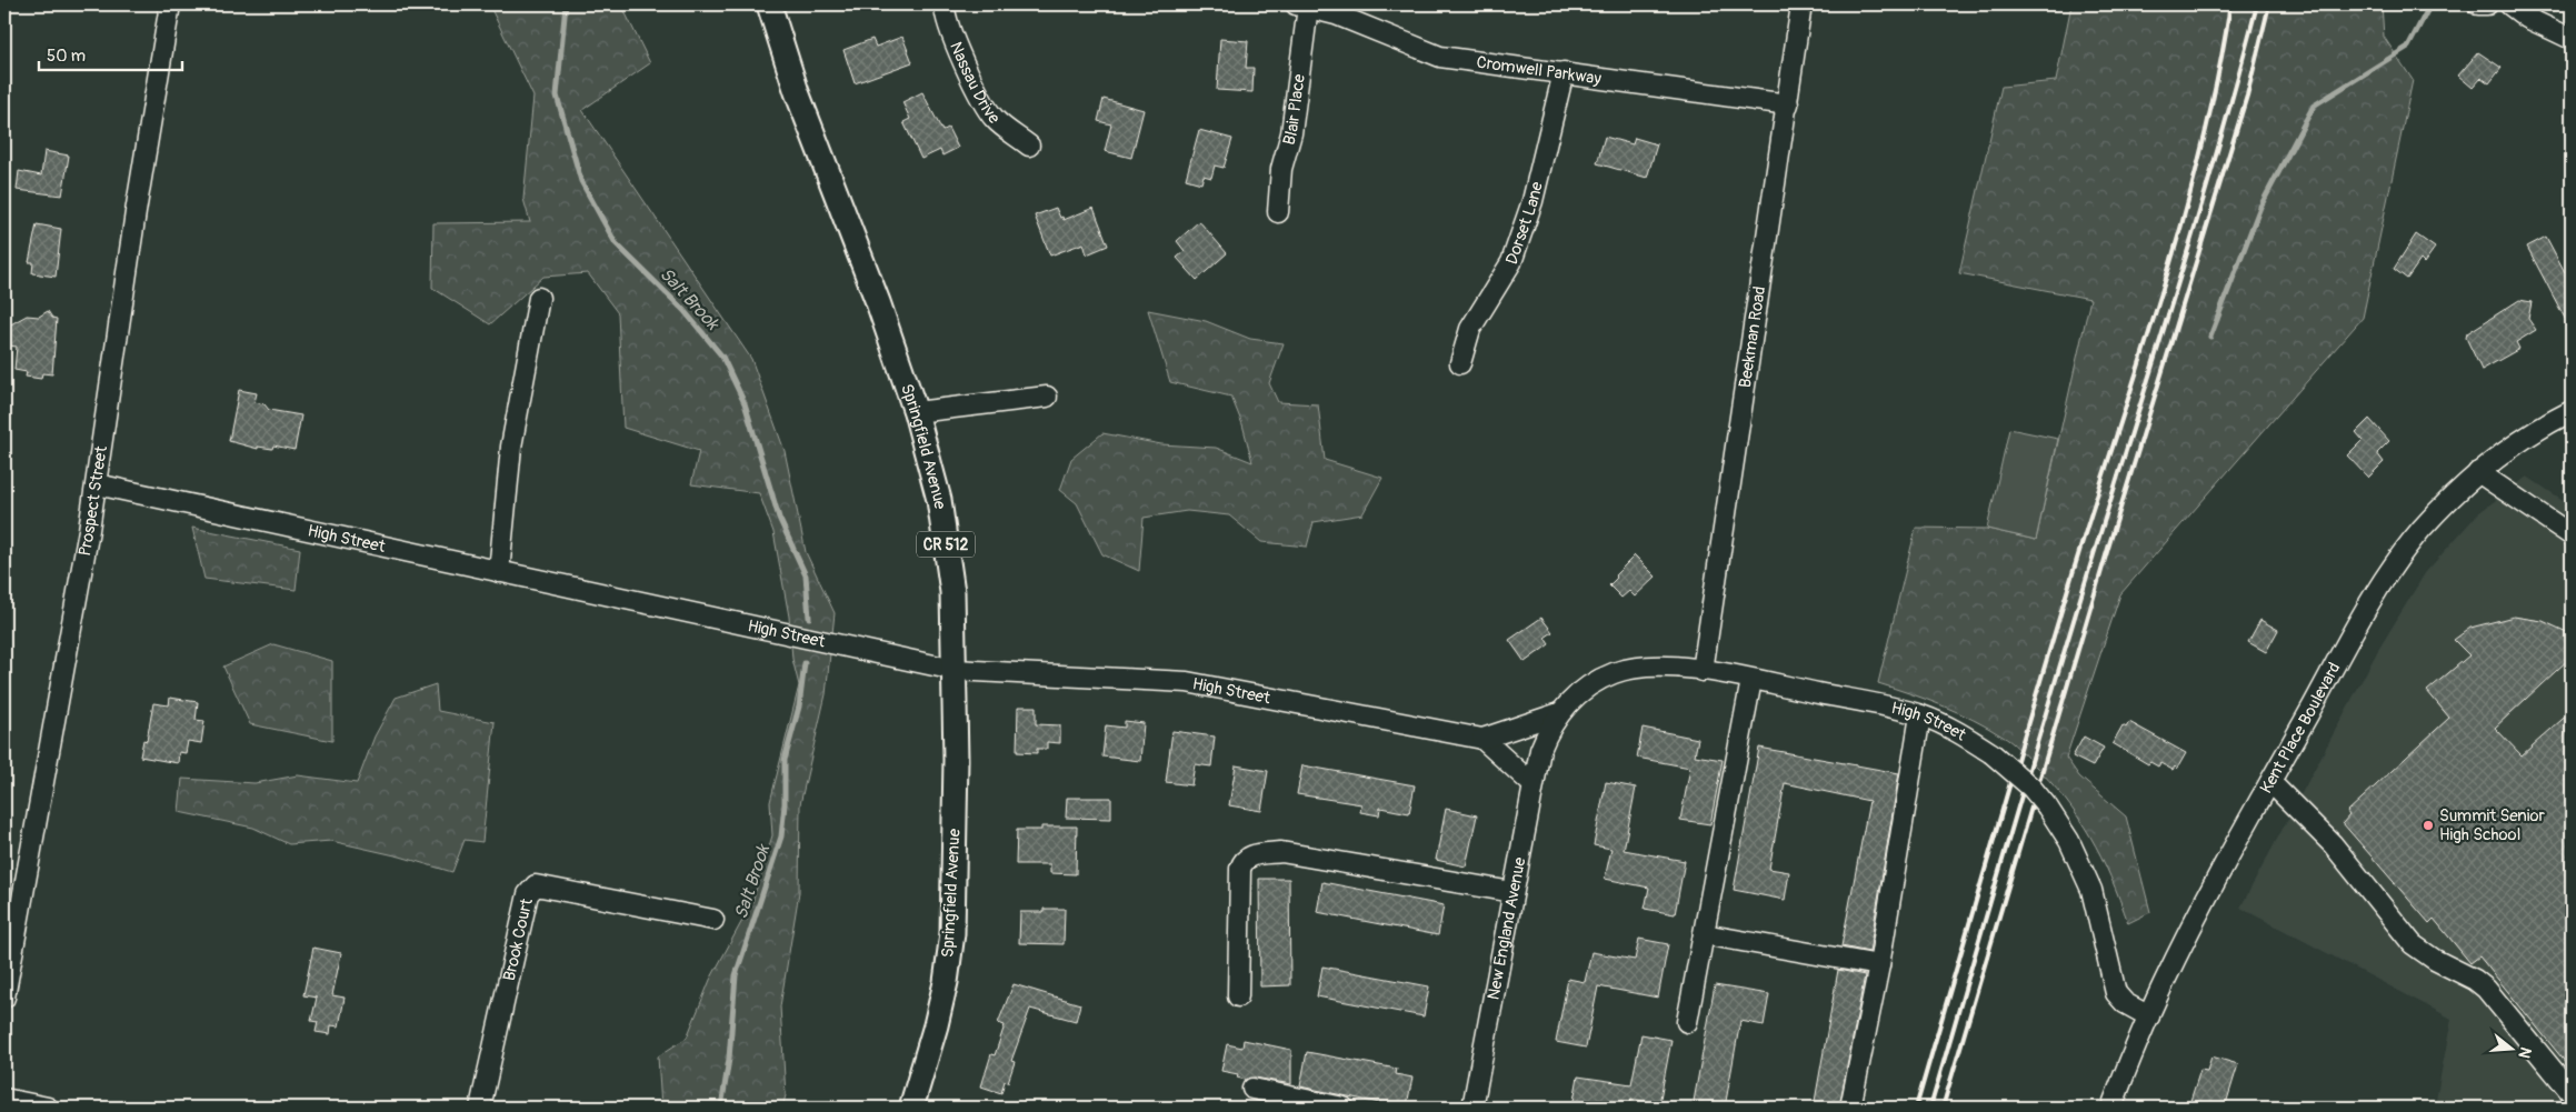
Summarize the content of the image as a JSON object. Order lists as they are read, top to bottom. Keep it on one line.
{"streets":{"main road":["Springfield Avenue","CR 512"],"street":["Cromwell Parkway","Nassau Drive","Blair Place","Dorset Lane","Beekman Road","Prospect Street","High Street","Kent Place Boulevard","New England Avenue","Brook Court"]},"crossings":[["Cromwell Parkway","Blair Place"],["Cromwell Parkway","Dorset Lane"],["Cromwell Parkway","Beekman Road"],["Beekman Road","High Street"],["Springfield Avenue","High Street"],["Prospect Street","High Street"],["High Street","Kent Place Boulevard"],["High Street","New England Avenue"]],"water":["Salt Brook"],"places":["Summit Senior High School"],"scale_bar":"50 m","north":"right"}
